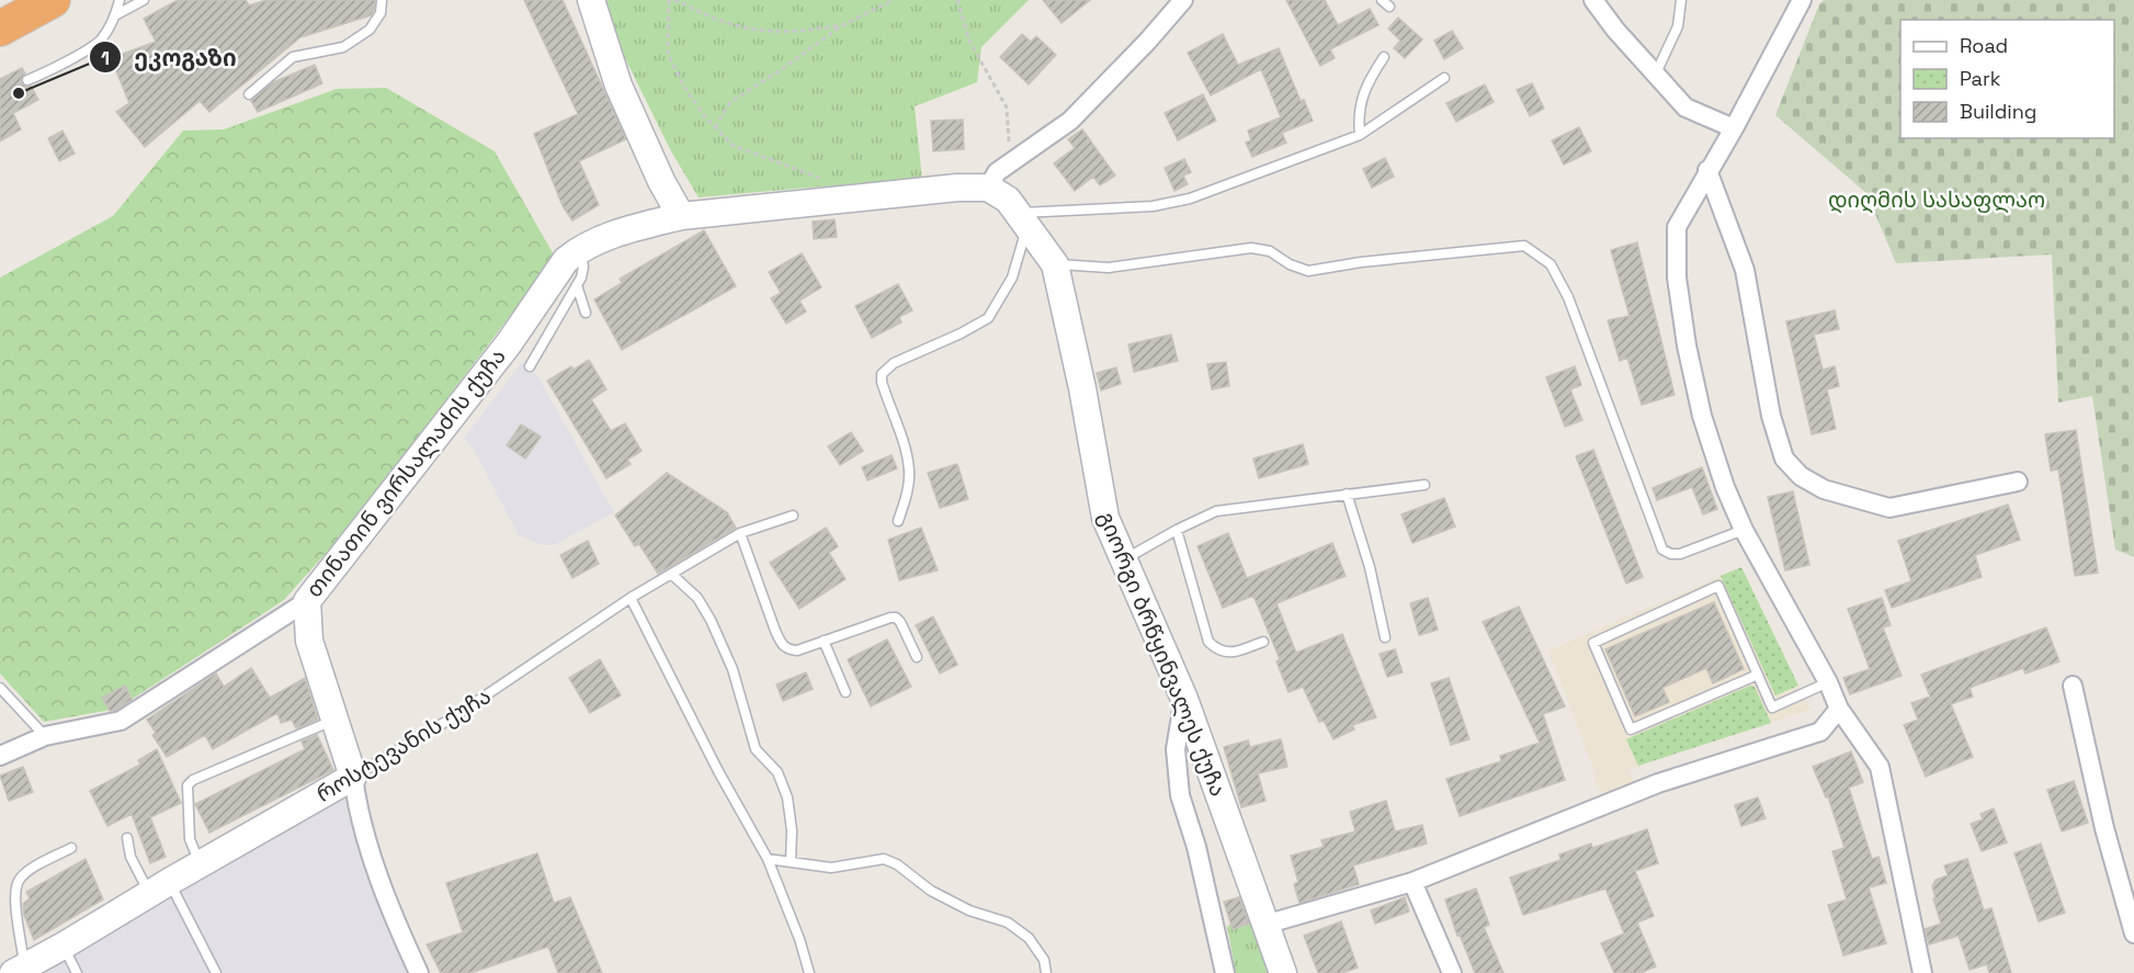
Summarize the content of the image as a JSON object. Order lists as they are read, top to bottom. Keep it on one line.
{"streets":{"street":["თინათინ ვირსალაძის ქუჩა","გიორგი ბრწყინვალეს ქუჩა","როსტევანის ქუჩა"]},"parks":["დიღმის სასაფლაო"],"places":["ეკოგაზი"],"legend":["Road","Park","Building"]}
